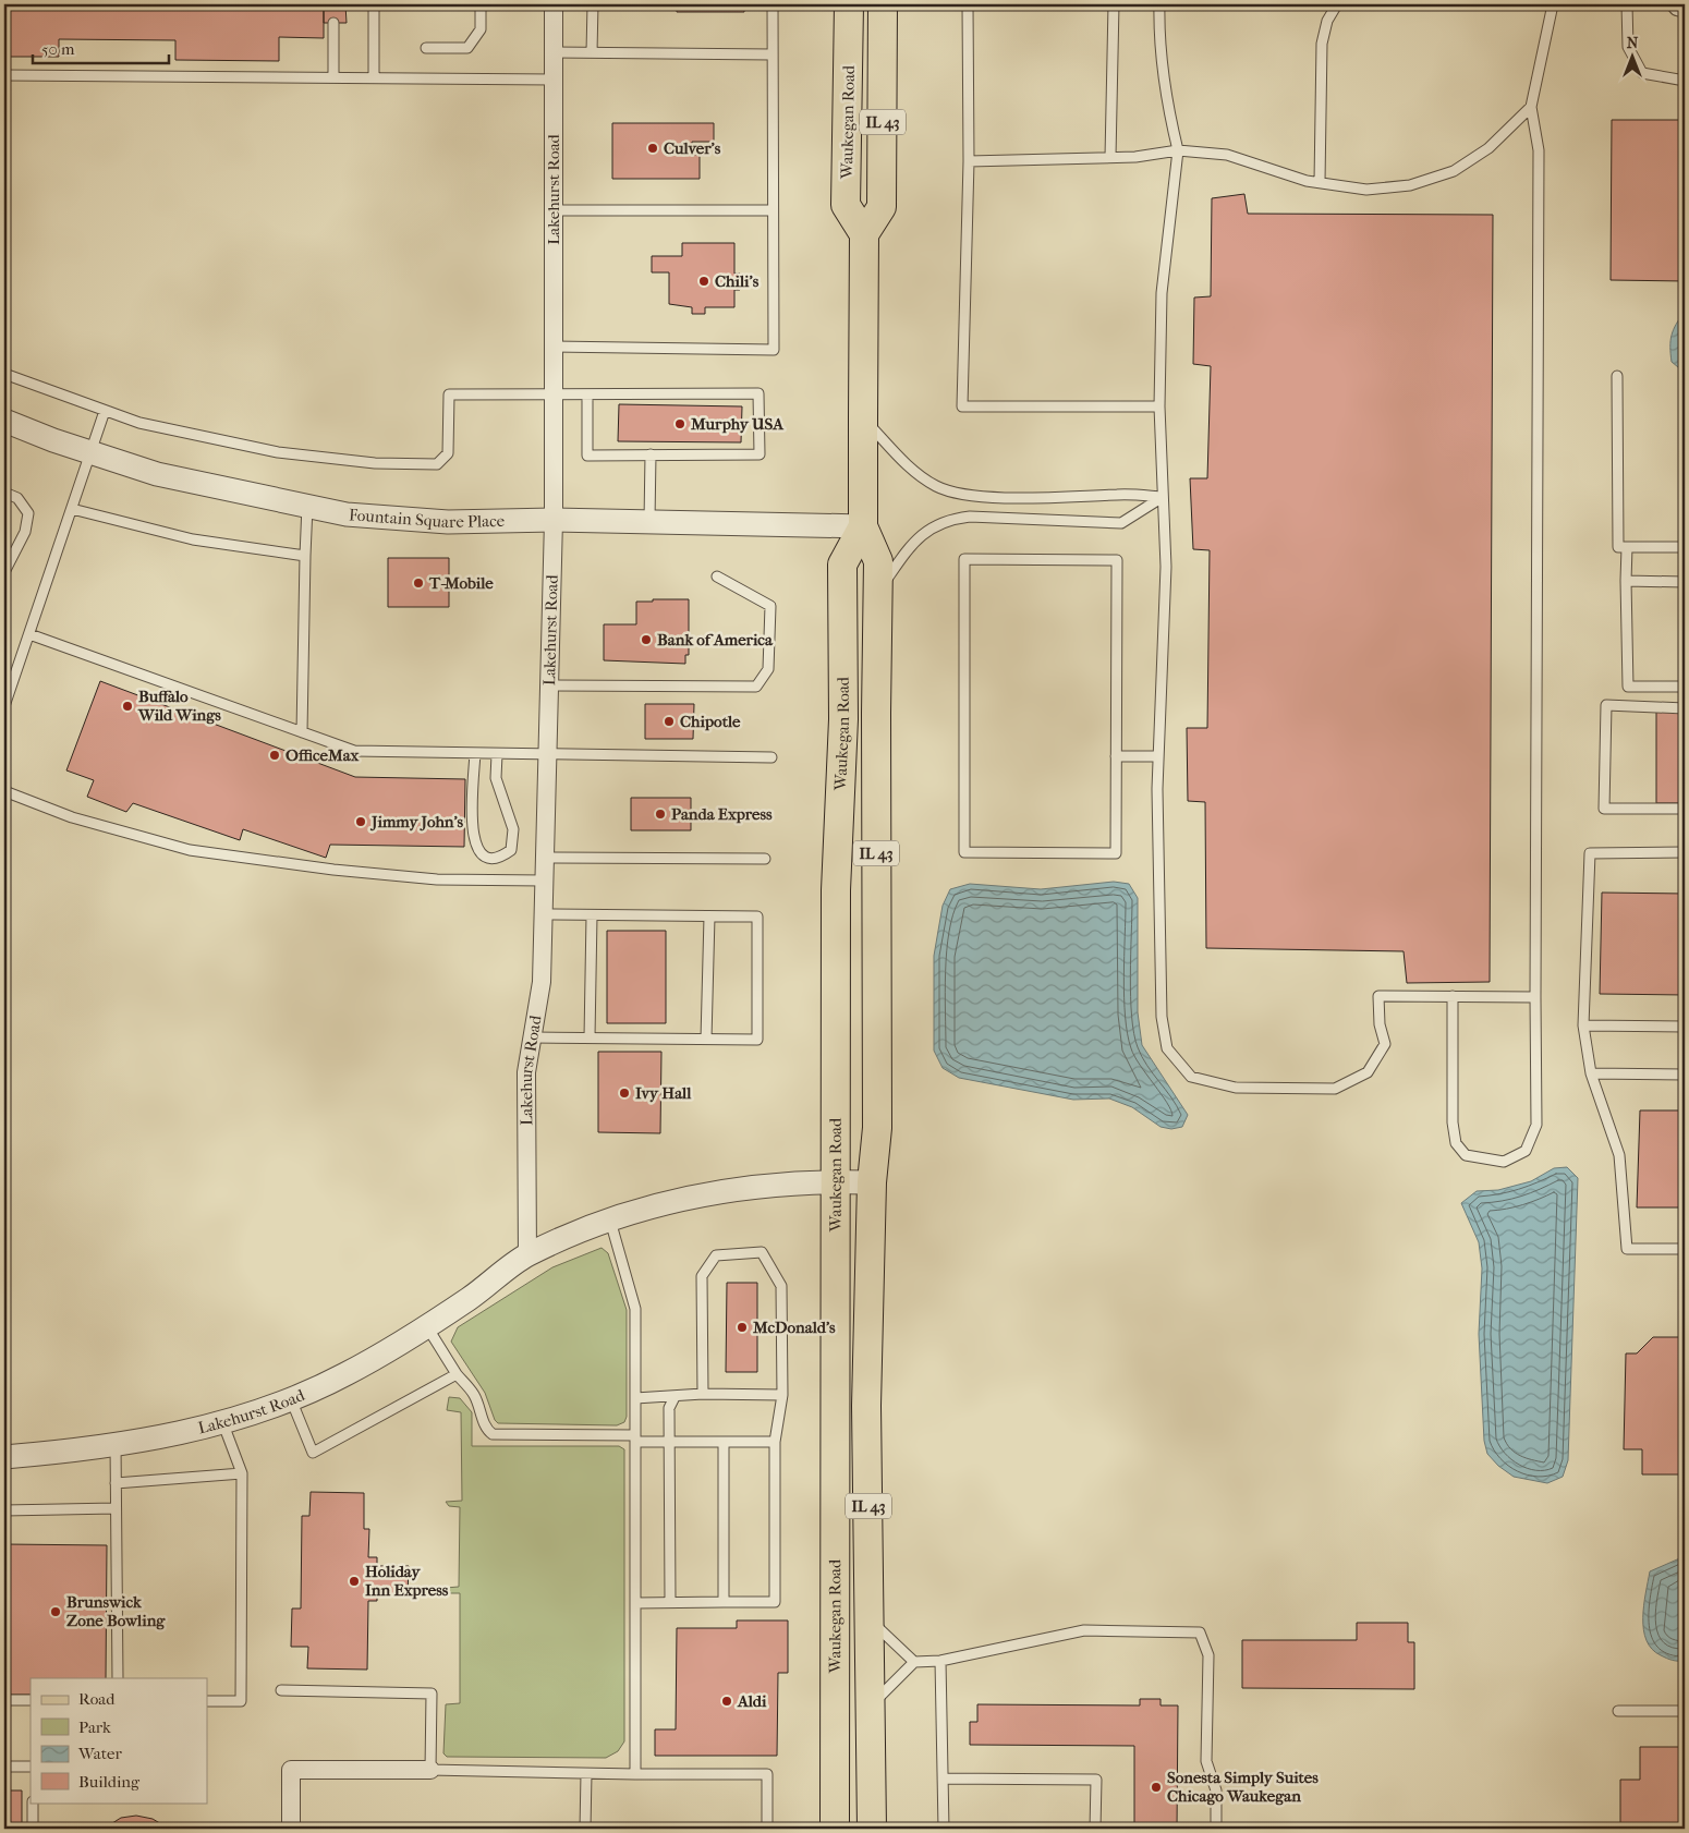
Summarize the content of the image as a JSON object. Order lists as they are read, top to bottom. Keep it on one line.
{"streets":{"main road":["Waukegan Road","IL 43"],"street":["Lakehurst Road","Fountain Square Place"]},"crossings":[["Waukegan Road","IL 43"],["Waukegan Road","Lakehurst Road"],["Waukegan Road","Fountain Square Place"],["Lakehurst Road","Fountain Square Place"]],"places":["Culver's","Chili's","Murphy USA","T-Mobile","Bank of America","Buffalo Wild Wings","Chipotle","OfficeMax","Panda Express","Jimmy John's","Ivy Hall","McDonald's","Holiday Inn Express","Brunswick Zone Bowling","Aldi","Sonesta Simply Suites Chicago Waukegan"],"legend":["Road","Park","Water","Building"],"scale_bar":"50 m","north":"top"}
